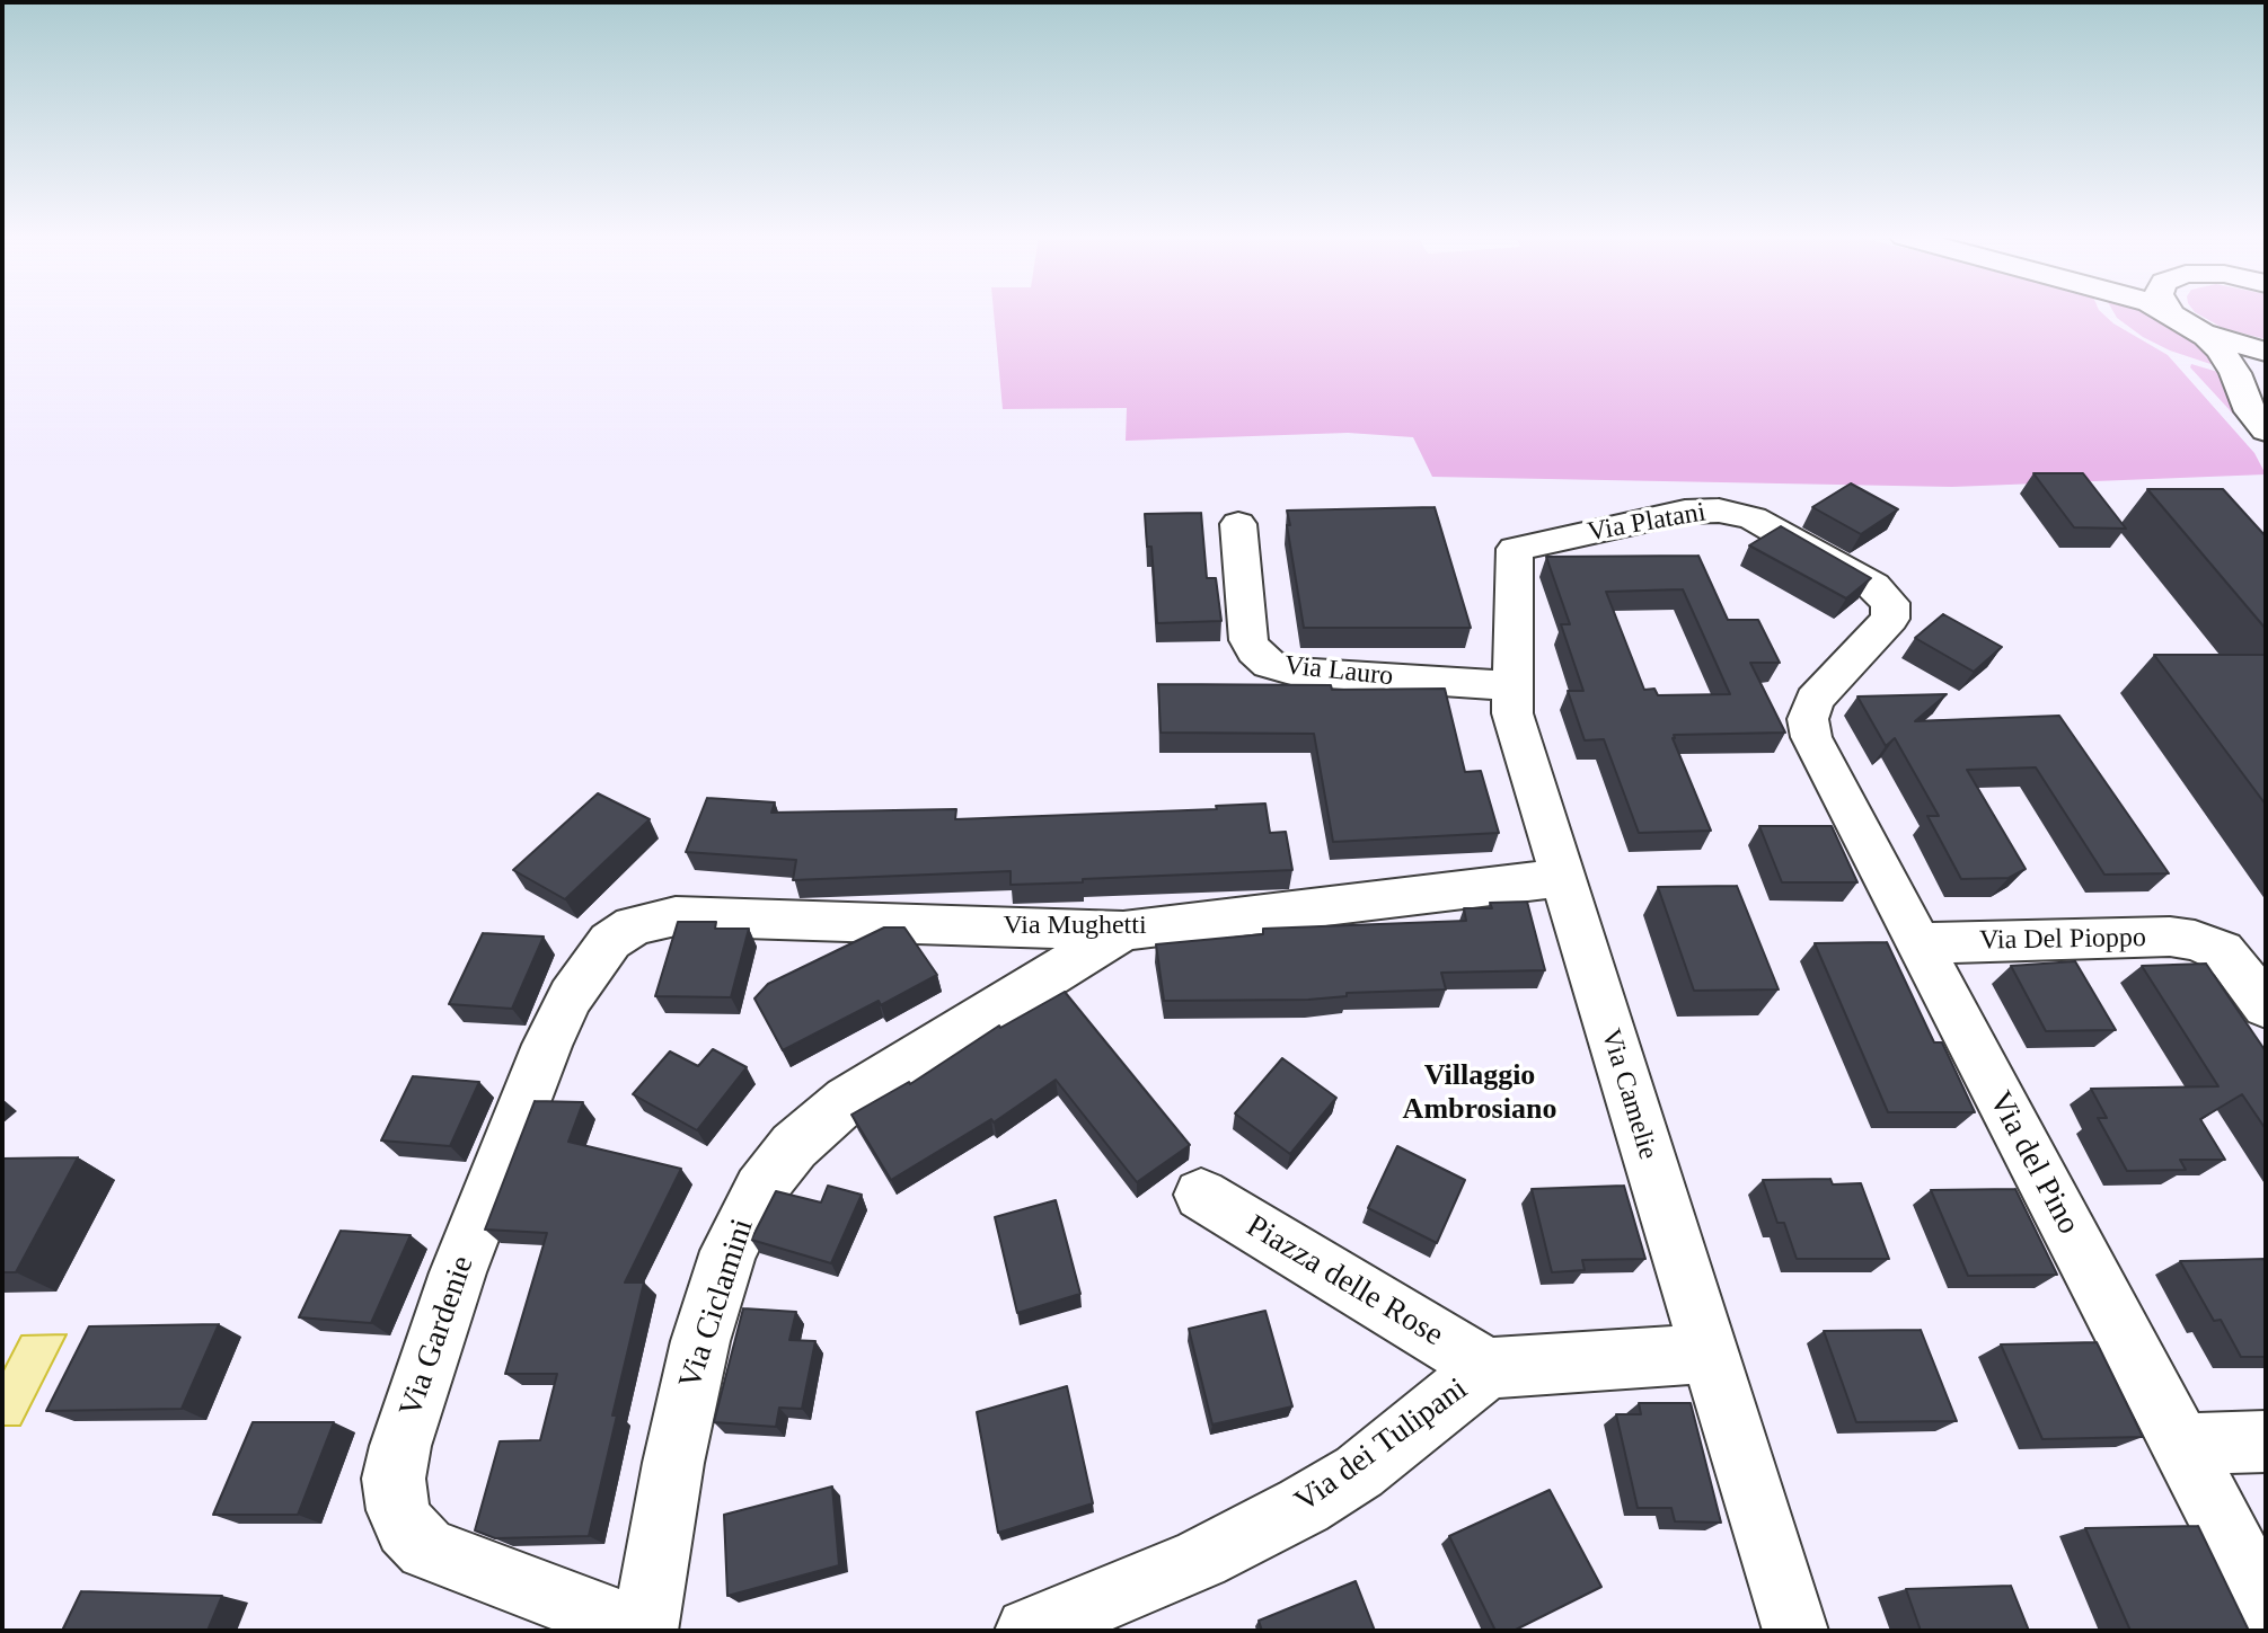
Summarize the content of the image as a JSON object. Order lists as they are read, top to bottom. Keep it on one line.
{"streets":{"street":["Via Platani","Via Lauro","Via Mughetti","Via Del Pioppo","Via Camelie","Via del Pino","Piazza delle Rose","Via Ciclamini","Via Gardenie","Via dei Tulipani"]},"crossings":[["Via Platani","Via Camelie"],["Via Platani","Via del Pino"],["Via Lauro","Via Camelie"],["Via Mughetti","Via Camelie"],["Via Mughetti","Via Ciclamini"],["Via Mughetti","Via Gardenie"],["Via Del Pioppo","Via del Pino"],["Via Camelie","Via dei Tulipani"],["Piazza delle Rose","Via dei Tulipani"],["Via Ciclamini","Via Gardenie"]],"districts":["Villaggio Ambrosiano"]}
